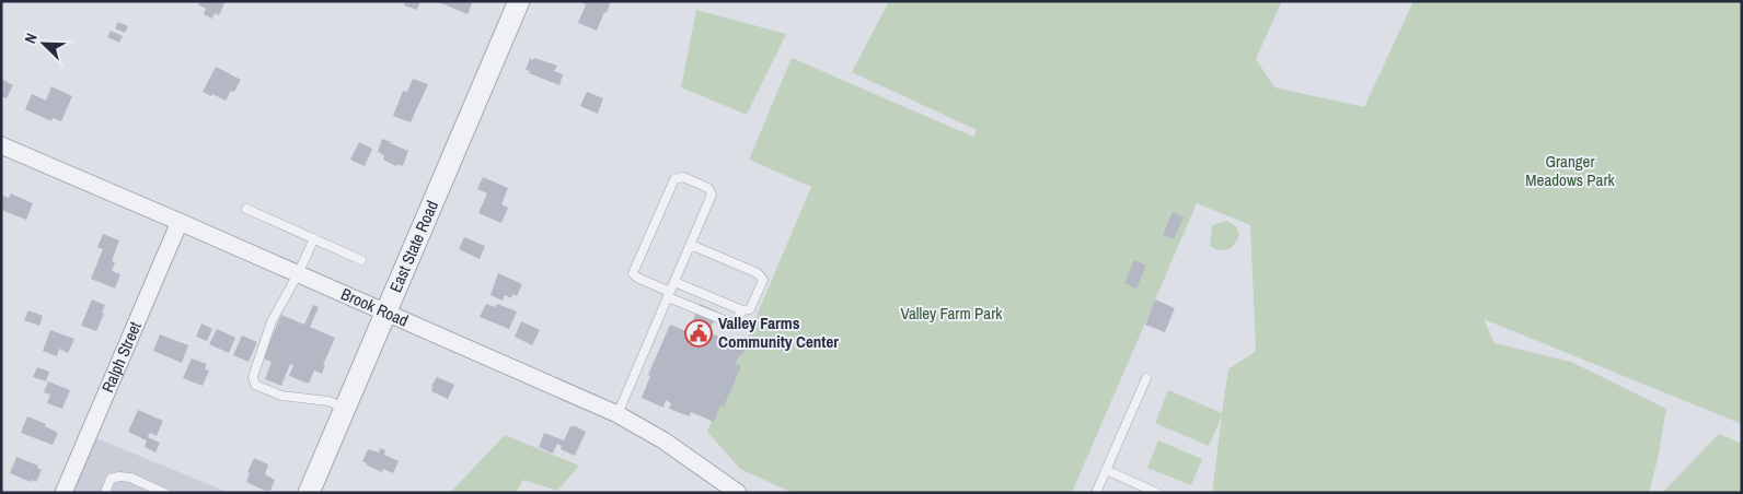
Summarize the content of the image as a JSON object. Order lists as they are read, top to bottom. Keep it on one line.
{"streets":{"street":["East State Road","Brook Road","Ralph Street"]},"crossings":[["East State Road","Brook Road"],["Brook Road","Ralph Street"]],"parks":["Granger Meadows Park","Valley Farm Park"],"places":{"public building":["Valley Farms Community Center"]},"north":"top left"}
